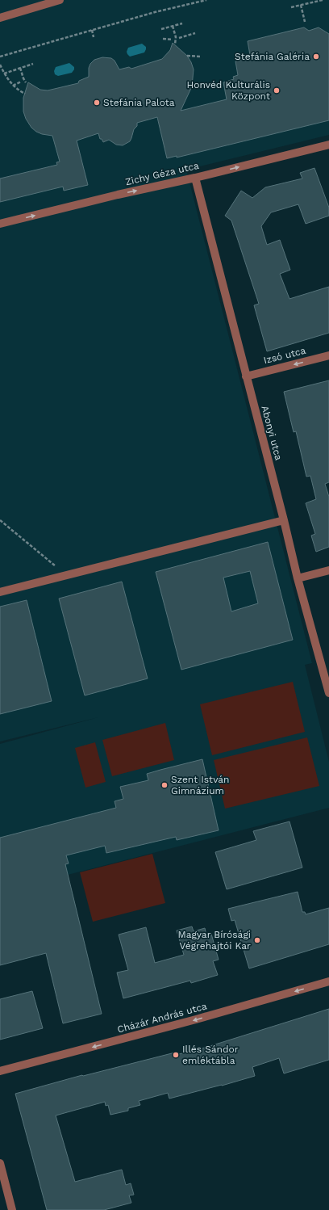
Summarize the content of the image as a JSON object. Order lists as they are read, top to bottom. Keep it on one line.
{"streets":{"street":["Zichy Géza utca","Izsó utca","Abonyi utca","Cházár András utca"]},"crossings":[["Zichy Géza utca","Abonyi utca"],["Izsó utca","Abonyi utca"]],"one_way":["Zichy Géza utca","Izsó utca","Cházár András utca"],"places":["Stefánia Galéria","Honvéd Kulturális Központ","Stefánia Palota","Szent István Gimnázium","Magyar Bírósági Végrehajtói Kar","Illés Sándor emléktábla"]}
